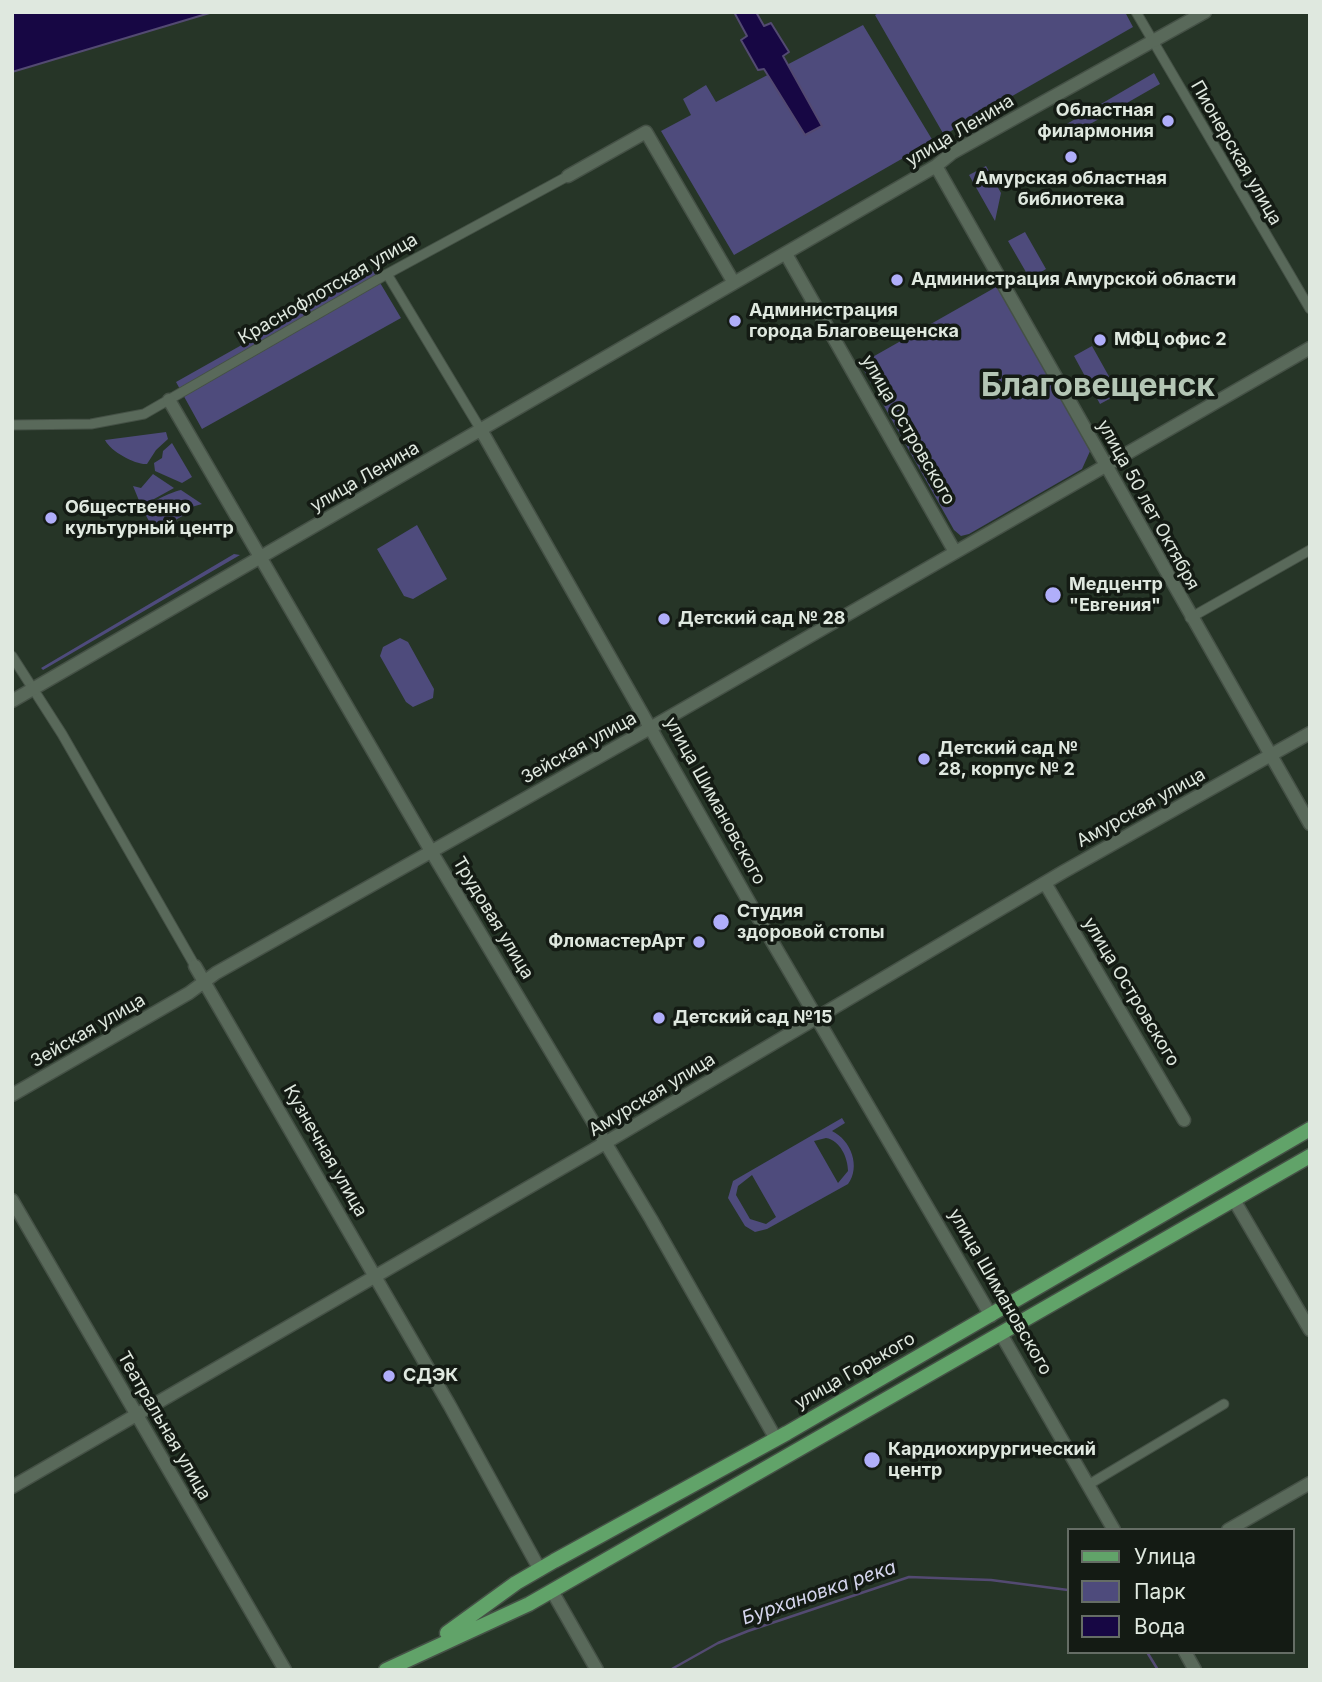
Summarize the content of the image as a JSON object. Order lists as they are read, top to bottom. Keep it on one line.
{"streets":{"main road":["улица Шимановского","Трудовая улица","Кузнечная улица","улица Горького"],"street":["улица Ленина","Пионерская улица","Краснофлотская улица","улица Островского","улица 50 лет Октября","Зейская улица","Амурская улица","Театральная улица"]},"crossings":[["улица Ленина","Пионерская улица"],["улица Ленина","Краснофлотская улица"],["улица Ленина","улица Островского"],["улица Ленина","улица 50 лет Октября"],["улица Ленина","улица Шимановского"],["улица Ленина","Трудовая улица"],["улица Ленина","Кузнечная улица"],["Краснофлотская улица","улица Шимановского"],["Краснофлотская улица","Трудовая улица"],["улица Островского","Зейская улица"],["улица Островского","Амурская улица"],["улица 50 лет Октября","Зейская улица"],["улица 50 лет Октября","Амурская улица"],["Зейская улица","улица Шимановского"],["Зейская улица","Трудовая улица"],["Зейская улица","Кузнечная улица"],["улица Шимановского","Амурская улица"],["улица Шимановского","улица Горького"],["Амурская улица","Трудовая улица"],["Амурская улица","Кузнечная улица"],["Амурская улица","Театральная улица"],["Трудовая улица","улица Горького"],["Кузнечная улица","улица Горького"]],"districts":["Благовещенск"],"water":["Бурхановка река"],"places":["Областная филармония","Амурская областная библиотека","Администрация Амурской области","Администрация города Благовещенска","МФЦ офис 2","Общественно культурный центр","Медцентр \"Евгения\"","Детский сад № 28","Детский сад № 28, корпус № 2","Студия здоровой стопы","ФломастерАрт","Детский сад №15","СДЭК","Кардиохирургический центр"],"legend":["Улица","Парк","Вода"]}
